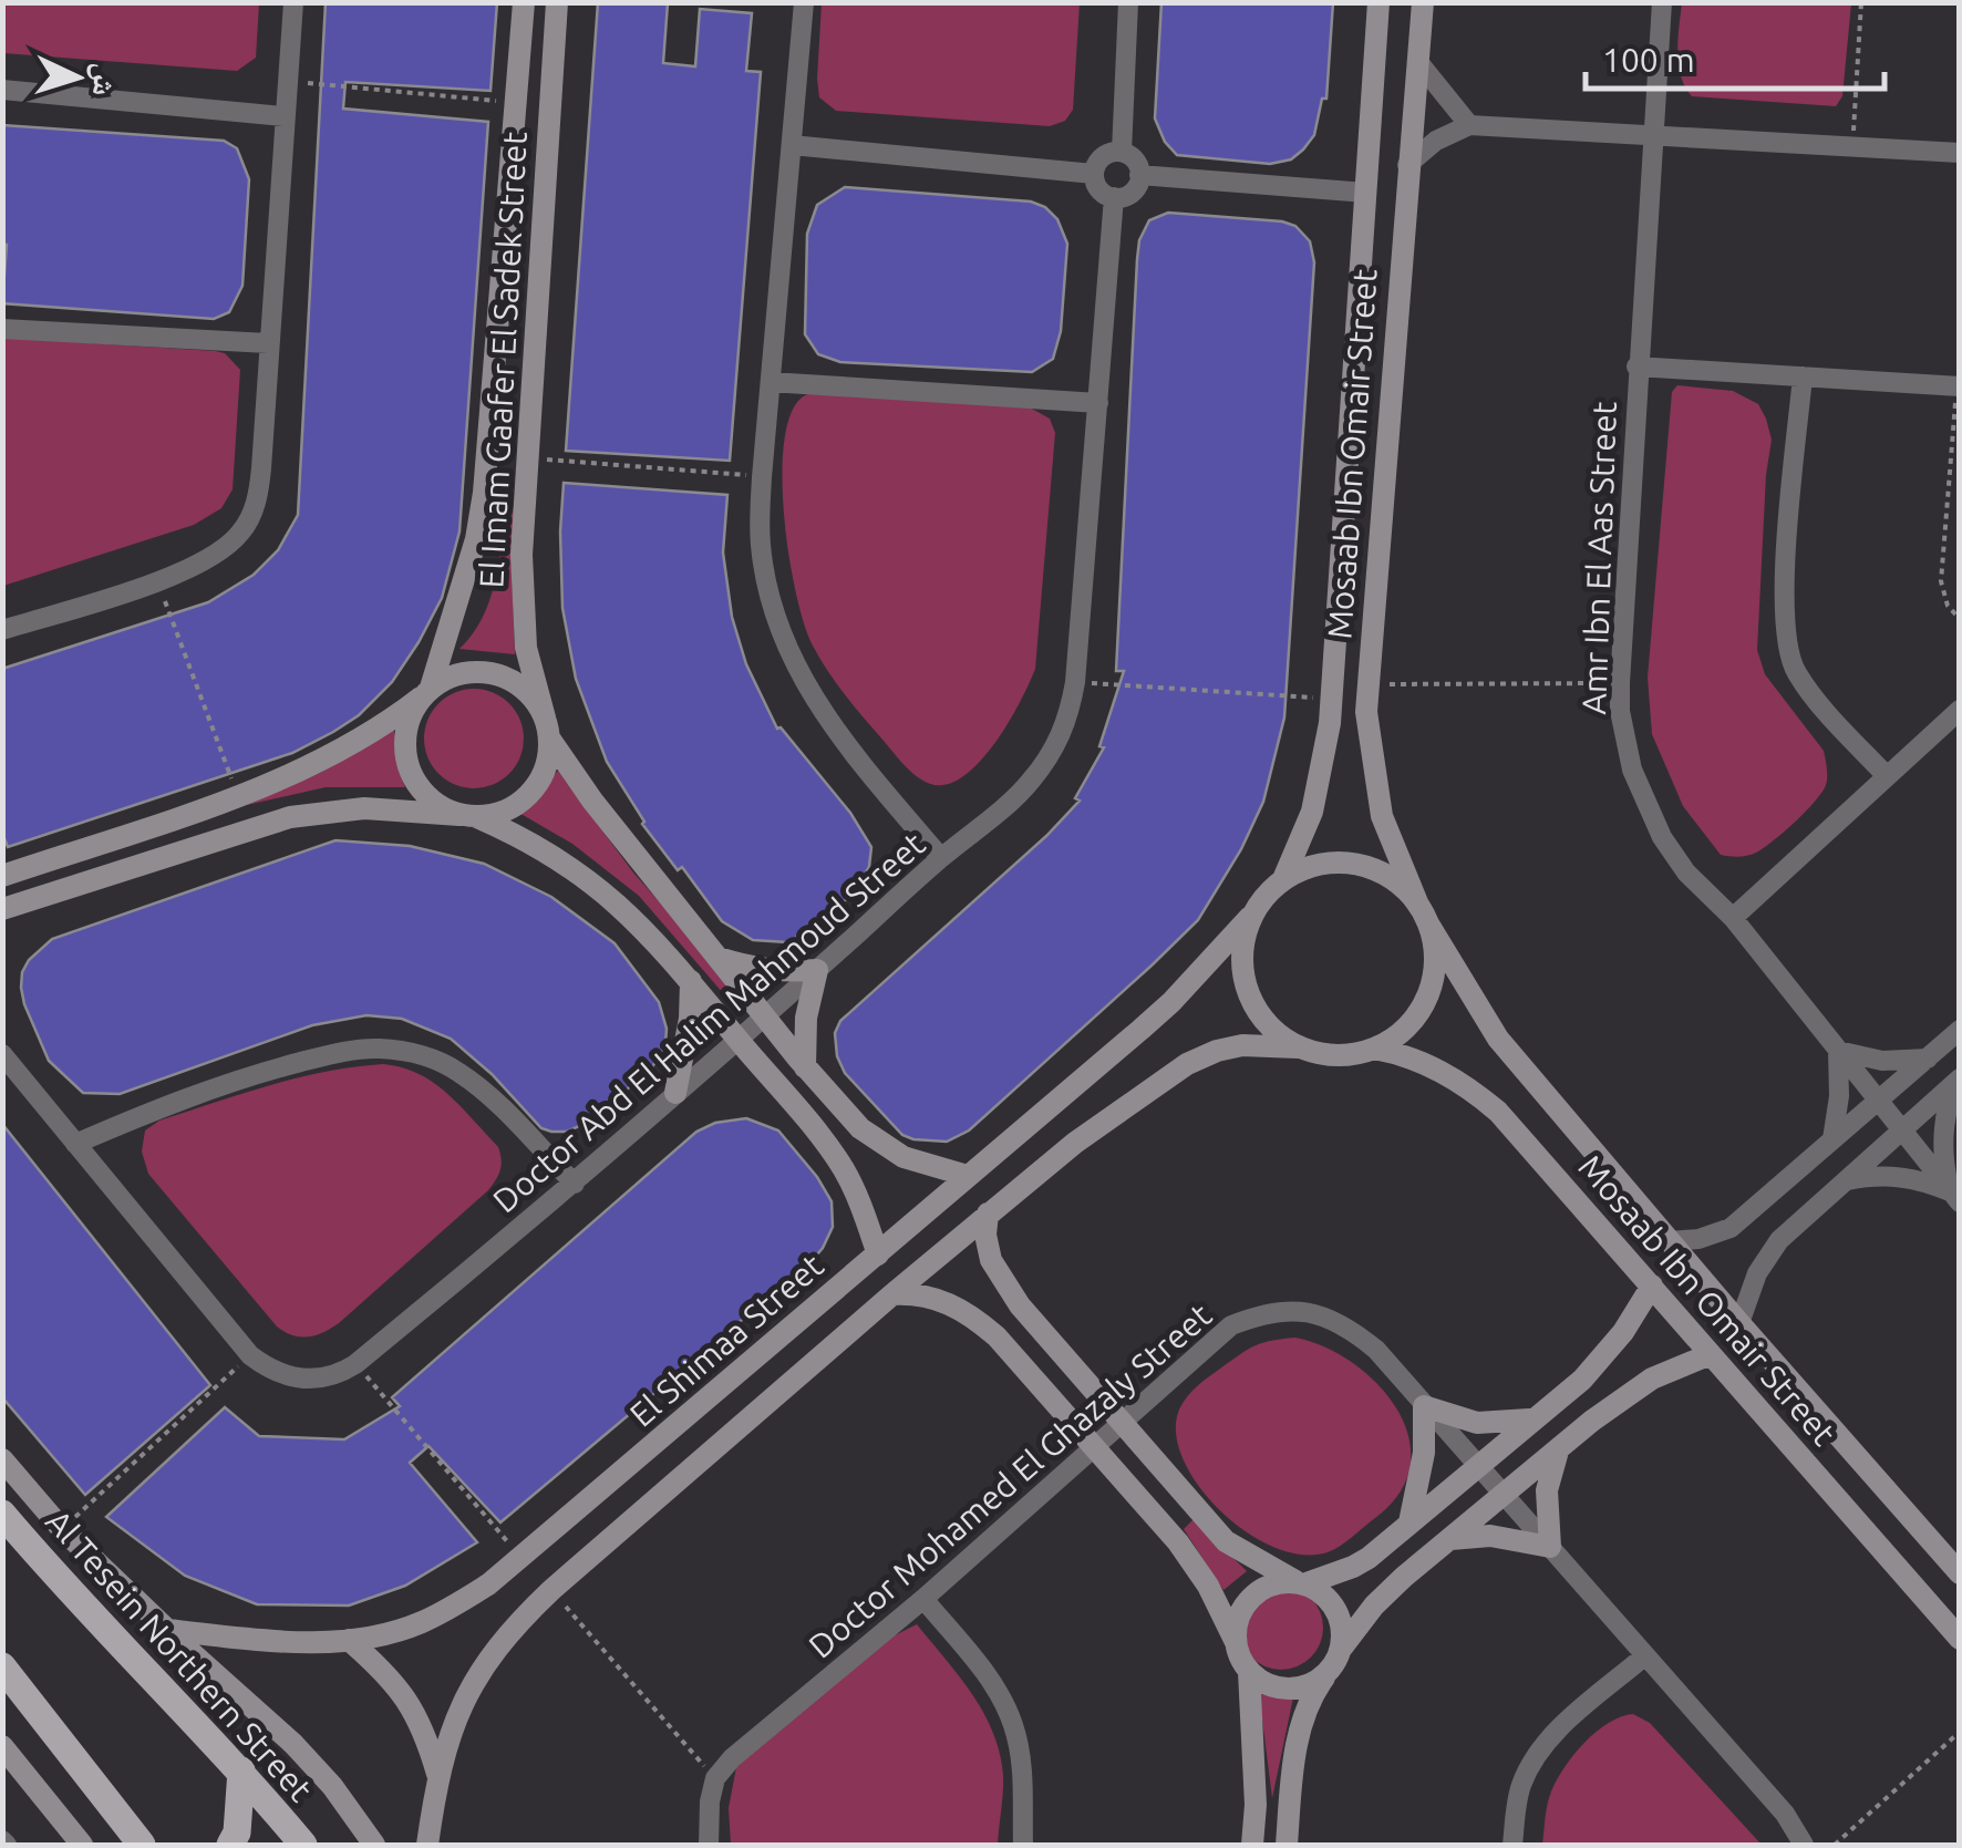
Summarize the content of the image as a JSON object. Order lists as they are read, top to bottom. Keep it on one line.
{"streets":{"main road":["Al Tesein Northern Street"],"street":["El Imam Gaafer El Sadek Street","Mosaab Ibn Omair Street","Amr Ibn El Aas Street","Doctor Abd El Halim Mahmoud Street","El Shimaa Street","Doctor Mohamed El Ghazaly Street"]},"crossings":[["El Imam Gaafer El Sadek Street","Doctor Abd El Halim Mahmoud Street"],["El Imam Gaafer El Sadek Street","El Shimaa Street"],["Mosaab Ibn Omair Street","El Shimaa Street"]],"scale_bar":"100 m","north":"right"}
